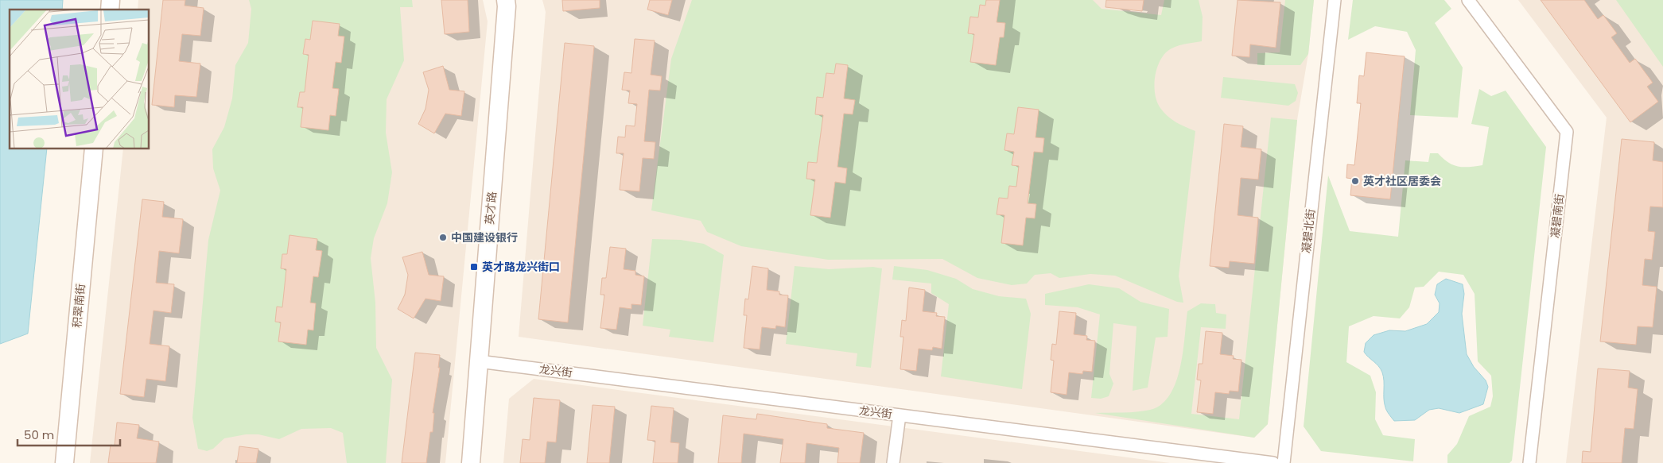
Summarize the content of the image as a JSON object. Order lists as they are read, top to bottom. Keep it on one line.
{"streets":{"main road":["英才路","积翠南街"],"street":["凝碧南街","凝碧北街","龙兴街"]},"crossings":[["英才路","龙兴街"]],"places":{"other":["英才社区居委会","中国建设银行"],"transit":["英才路龙兴街口"]},"scale_bar":"50 m"}
